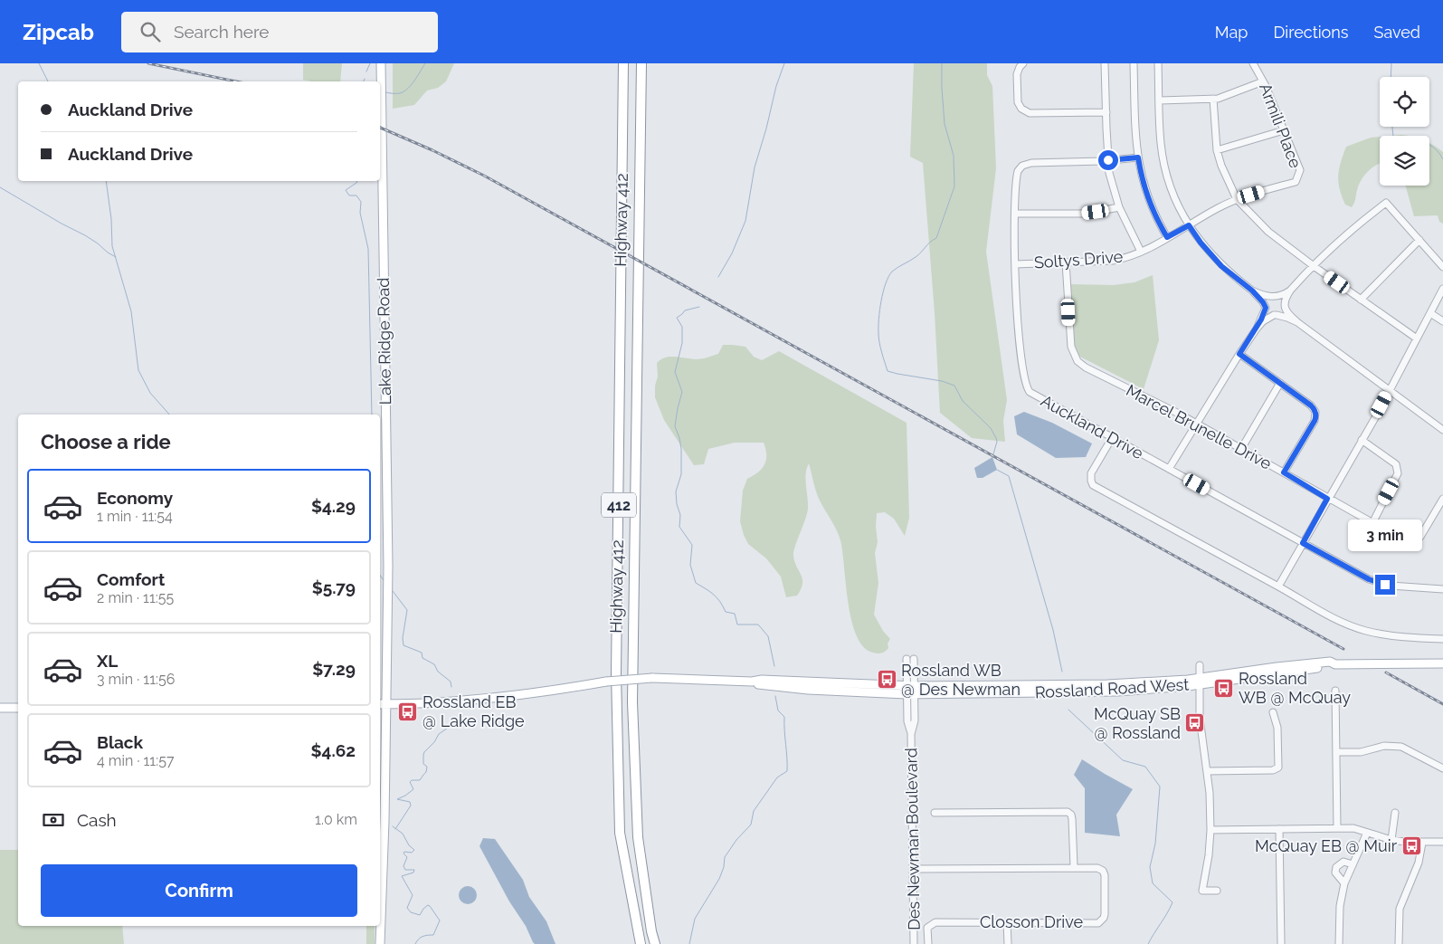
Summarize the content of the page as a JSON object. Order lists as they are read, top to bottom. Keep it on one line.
{"streets":{"highway":["Highway 412","412"],"main road":["Lake Ridge Road","Rossland Road West"],"street":["Armili Place","Soltys Drive","Auckland Drive","Marcel Brunelle Drive","Des Newman Boulevard","Closson Drive"]},"crossings":[["Armili Place","Soltys Drive"],["Soltys Drive","Auckland Drive"],["Soltys Drive","Marcel Brunelle Drive"],["Lake Ridge Road","Rossland Road West"],["Rossland Road West","Des Newman Boulevard"],["Des Newman Boulevard","Closson Drive"]],"places":{"bus stop":["Rossland WB @ Des Newman","Rossland WB @ McQuay","Rossland EB @ Lake Ridge","McQuay SB @ Rossland","McQuay EB @ Muir"]},"page":{"header":"Zipcab","search":"Search here","nav":["Map","Directions","Saved"],"banner":["Auckland Drive","Auckland Drive"],"heading":"Choose a ride","list":[{"name":"Economy","note":"1 min · 11:54","value":"$4.29"},{"name":"Comfort","note":"2 min · 11:55","value":"$5.79"},{"name":"XL","note":"3 min · 11:56","value":"$7.29"},{"name":"Black","note":"4 min · 11:57","value":"$4.62"}],"bubble":"3 min","pay":["Cash","1.0 km"],"buttons":"Confirm"}}
